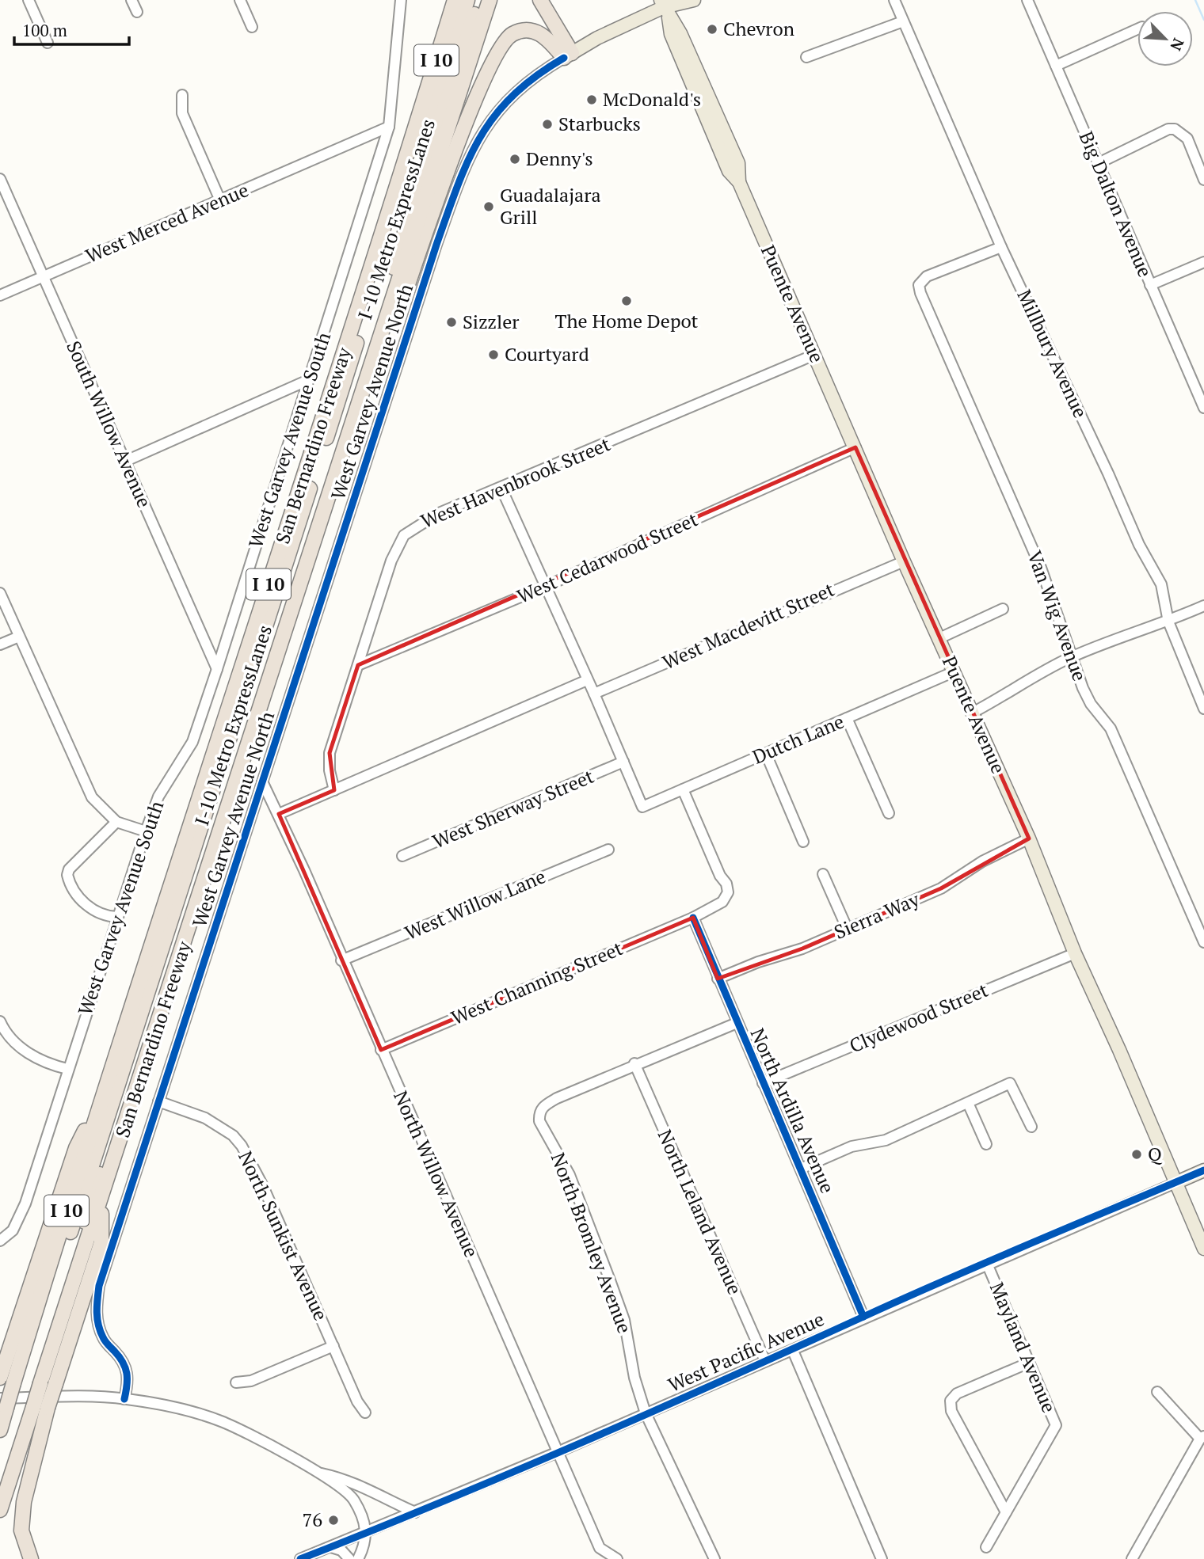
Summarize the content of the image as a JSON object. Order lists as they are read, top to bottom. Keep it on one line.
{"streets":{"highway":["I 10","I-10 Metro ExpressLanes","San Bernardino Freeway"],"main road":["Puente Avenue","West Pacific Avenue"],"street":["Big Dalton Avenue","West Merced Avenue","Millbury Avenue","West Garvey Avenue North","South Willow Avenue","West Garvey Avenue South","West Havenbrook Street","West Cedarwood Street","Van Wig Avenue","West Macdevitt Street","Dutch Lane","West Sherway Street","West Willow Lane","Sierra Way","West Channing Street","Clydewood Street","North Ardilla Avenue","North Willow Avenue","North Leland Avenue","North Sunkist Avenue","North Bromley Avenue","Mayland Avenue"]},"crossings":[["I-10 Metro ExpressLanes","San Bernardino Freeway"],["West Merced Avenue","South Willow Avenue"],["West Merced Avenue","West Garvey Avenue South"],["Puente Avenue","West Havenbrook Street"],["Puente Avenue","West Cedarwood Street"],["Puente Avenue","West Macdevitt Street"],["Puente Avenue","Dutch Lane"],["Puente Avenue","Sierra Way"],["Puente Avenue","Clydewood Street"],["Puente Avenue","West Pacific Avenue"],["Millbury Avenue","Van Wig Avenue"],["West Garvey Avenue North","North Willow Avenue"],["West Garvey Avenue North","North Sunkist Avenue"],["South Willow Avenue","West Garvey Avenue South"],["West Havenbrook Street","West Cedarwood Street"],["Dutch Lane","West Sherway Street"],["Dutch Lane","West Channing Street"],["West Willow Lane","North Willow Avenue"],["Sierra Way","North Ardilla Avenue"],["West Channing Street","North Ardilla Avenue"],["West Channing Street","North Willow Avenue"],["Clydewood Street","North Ardilla Avenue"],["North Ardilla Avenue","West Pacific Avenue"],["North Willow Avenue","West Pacific Avenue"],["North Leland Avenue","North Bromley Avenue"],["North Leland Avenue","West Pacific Avenue"],["North Bromley Avenue","West Pacific Avenue"],["Mayland Avenue","West Pacific Avenue"]],"places":["Chevron","McDonald's","Starbucks","Denny's","Guadalajara Grill","The Home Depot","Sizzler","Courtyard","Q","76"],"scale_bar":"100 m","north":"bottom right"}
